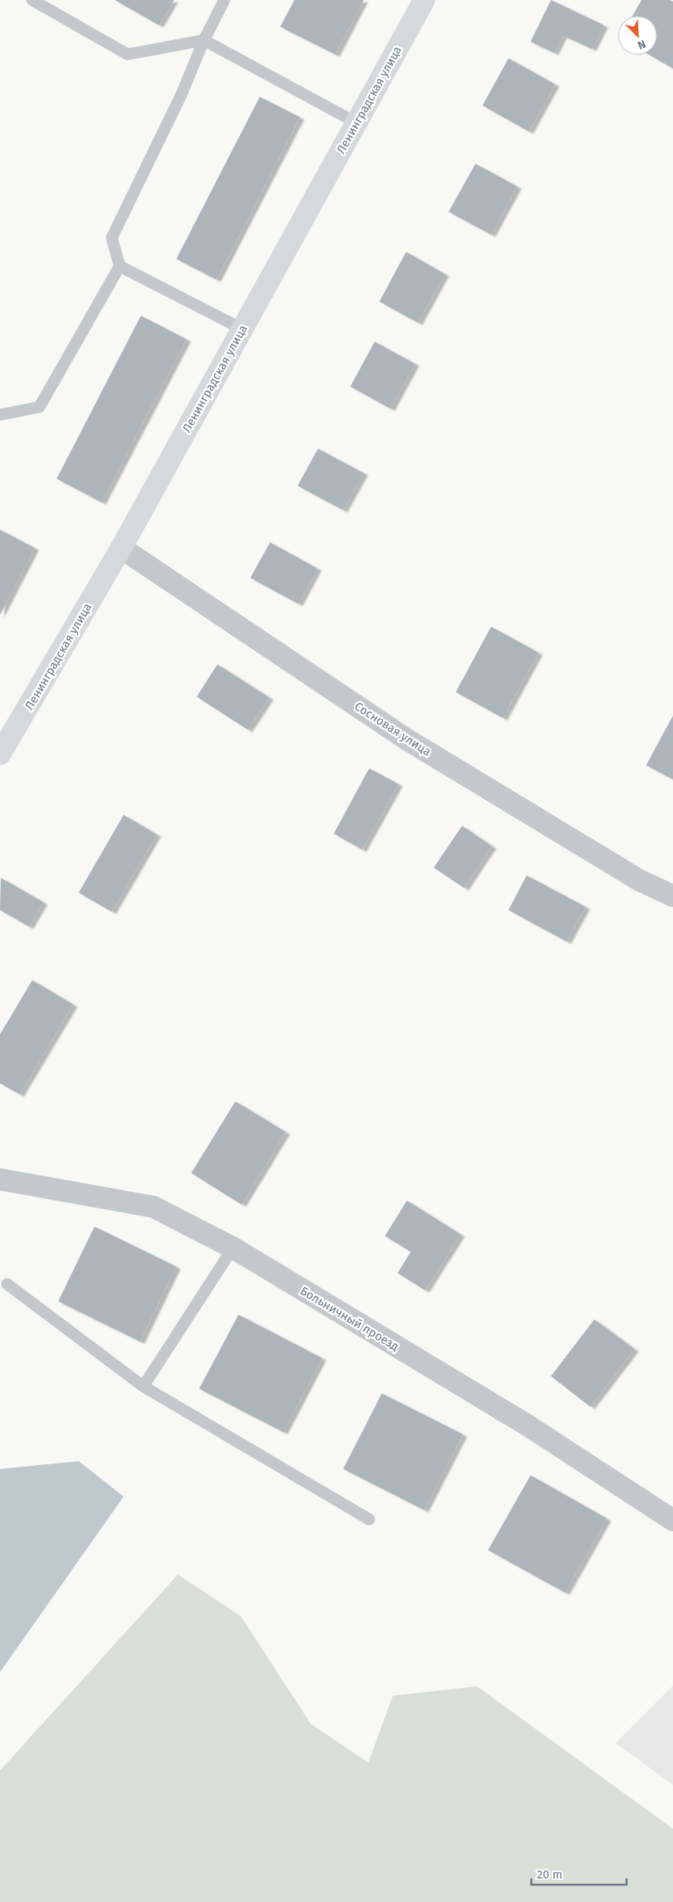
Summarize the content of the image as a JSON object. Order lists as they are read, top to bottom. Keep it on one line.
{"streets":{"main road":["Ленинградская улица"],"street":["Сосновая улица","Больничный проезд"]},"crossings":[["Ленинградская улица","Сосновая улица"]],"scale_bar":"20 m","north":"bottom right"}
